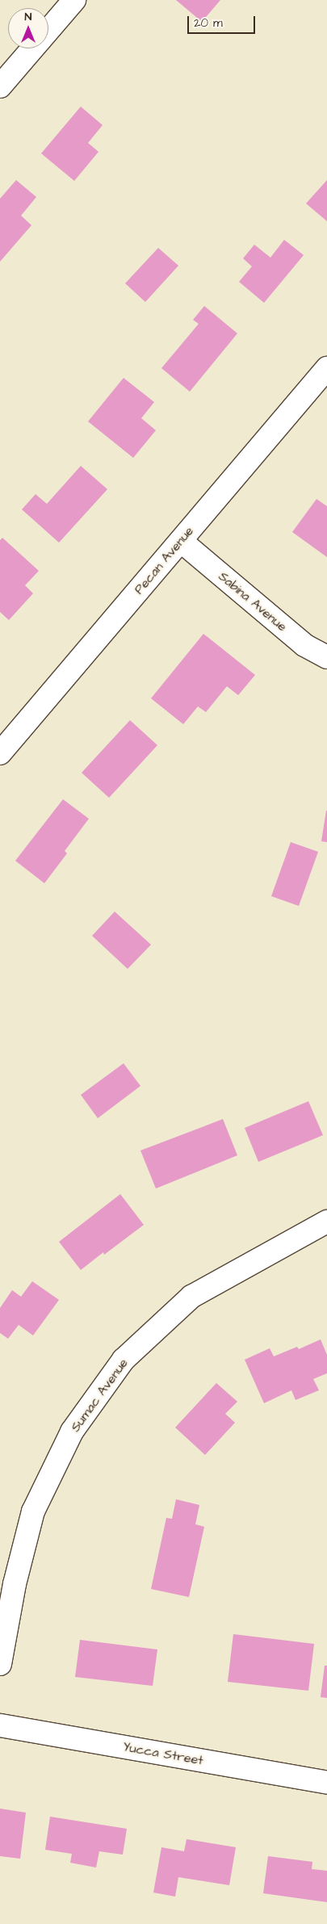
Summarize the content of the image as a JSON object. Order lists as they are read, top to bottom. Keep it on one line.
{"streets":{"street":["Pecan Avenue","Sabina Avenue","Sumac Avenue","Yucca Street"]},"crossings":[["Pecan Avenue","Sabina Avenue"]],"scale_bar":"20 m","north":"top"}
